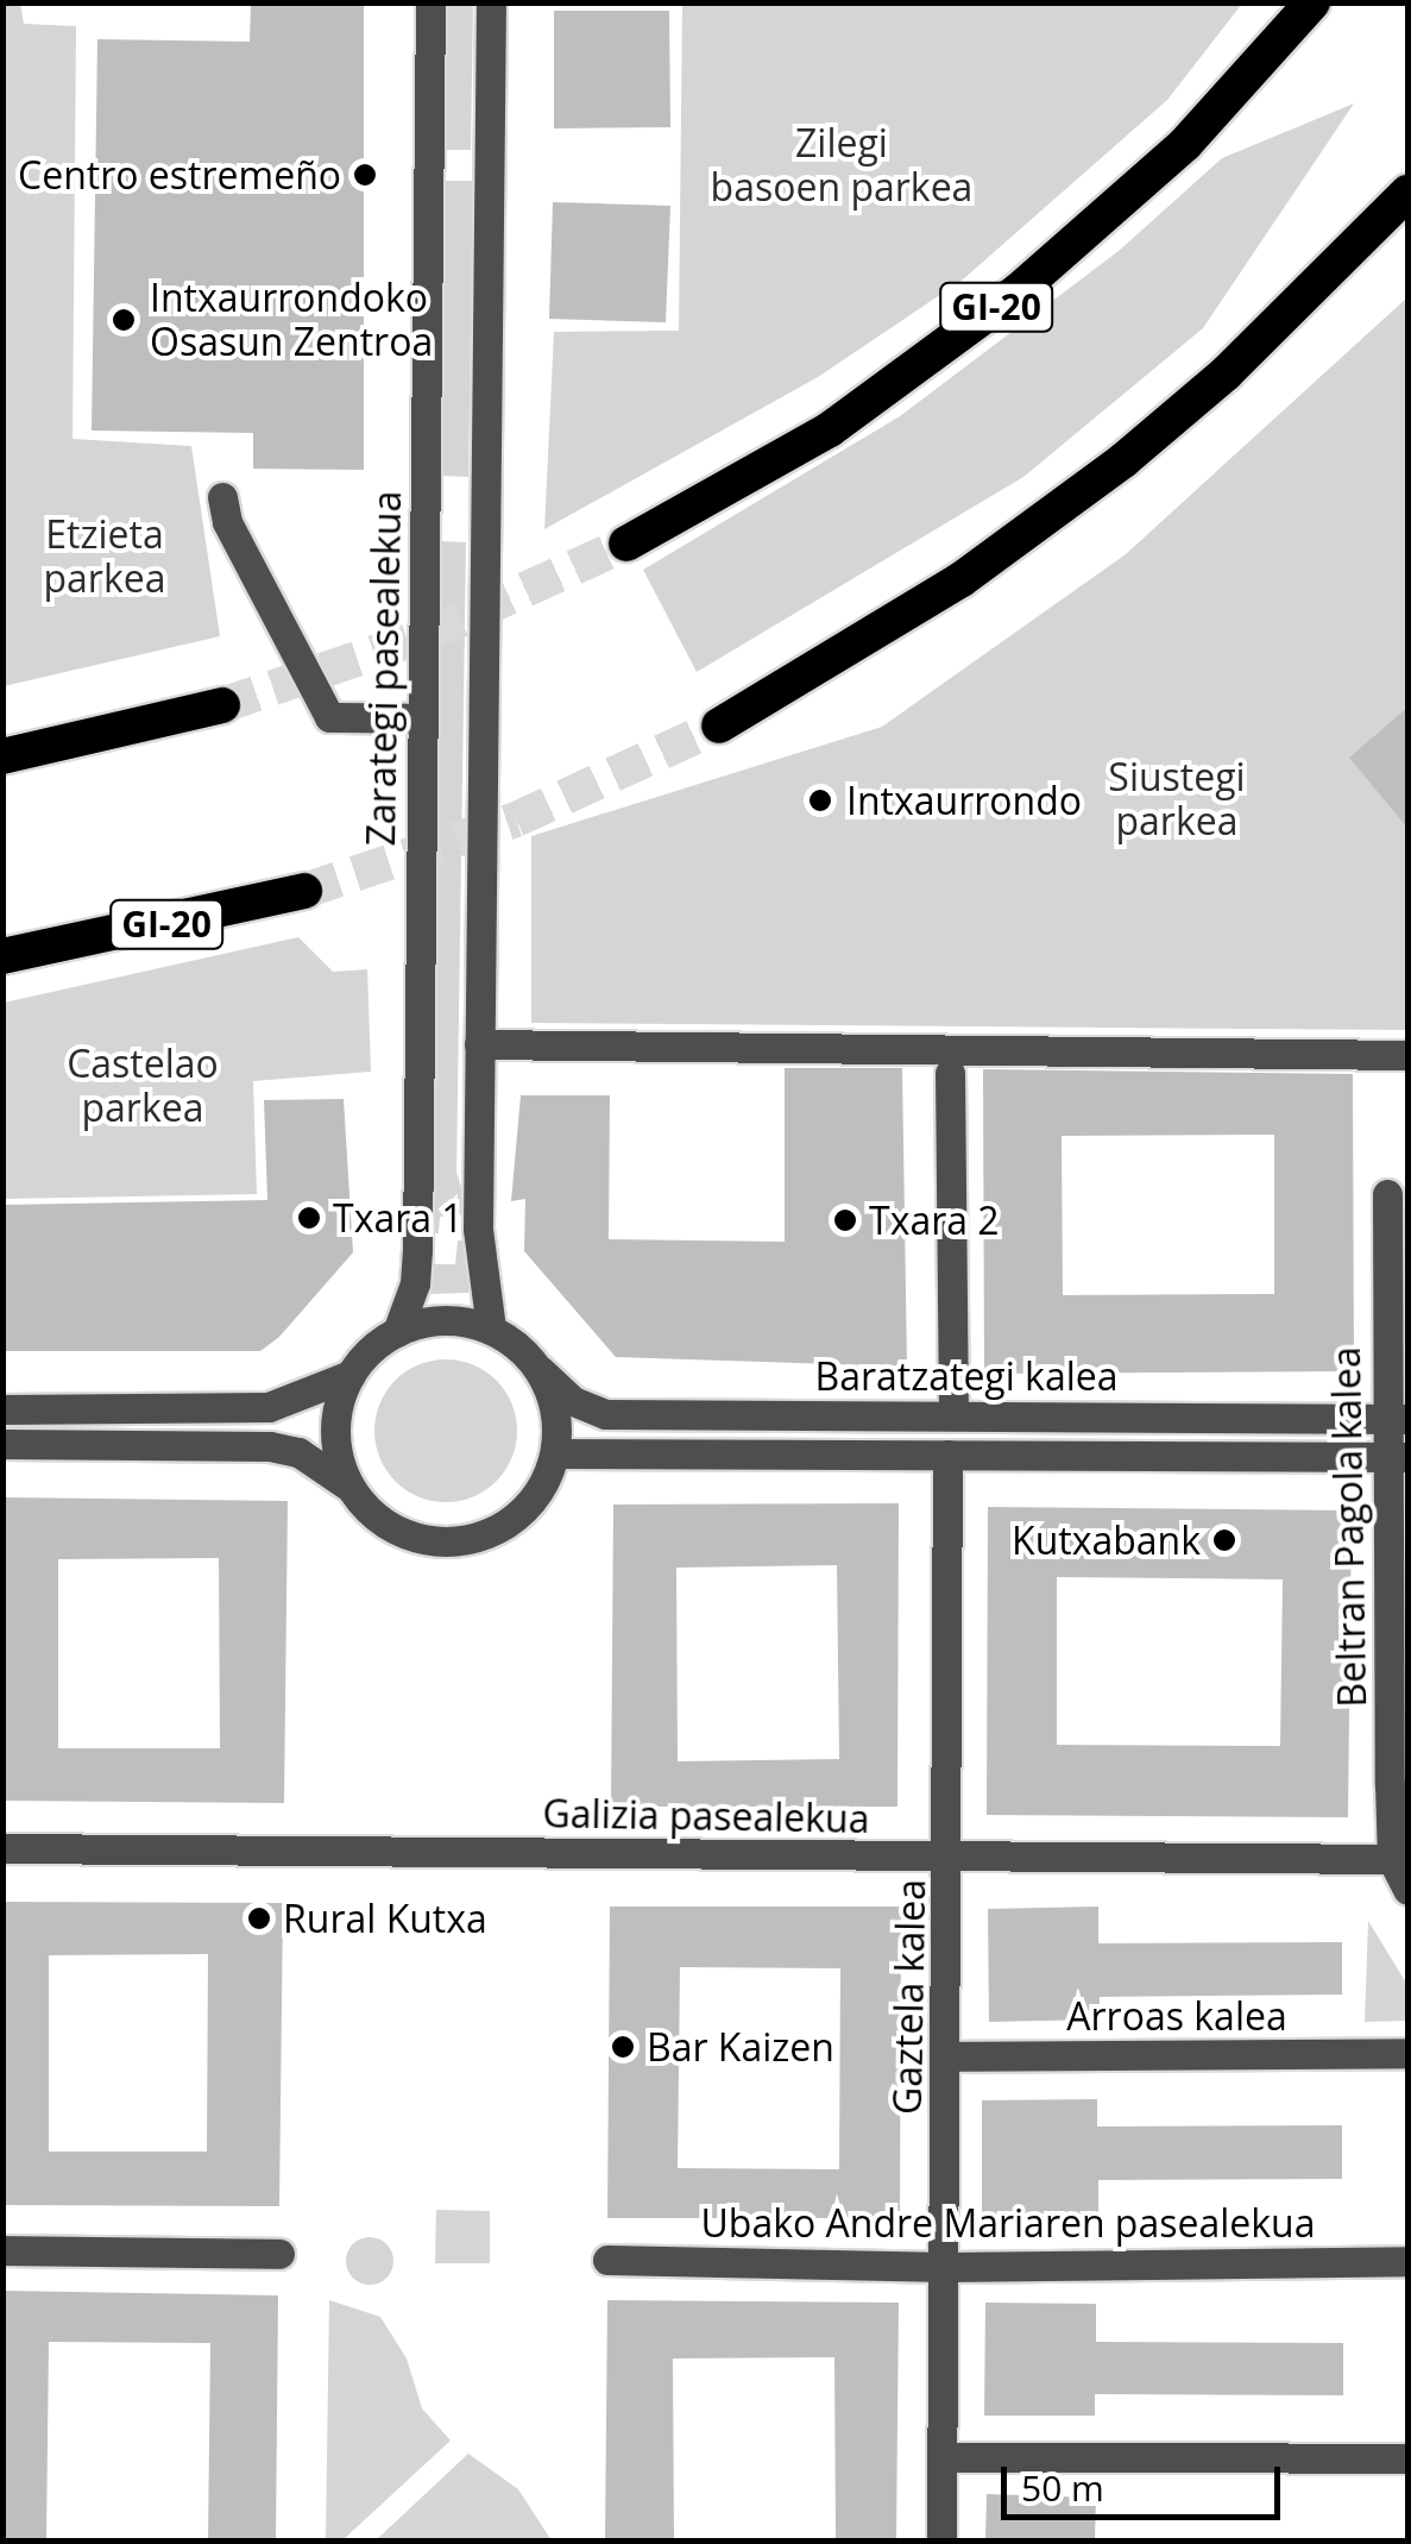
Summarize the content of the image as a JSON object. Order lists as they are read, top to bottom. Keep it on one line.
{"streets":{"highway":["GI-20"],"street":["Zarategi pasealekua","Baratzategi kalea","Beltran Pagola kalea","Galizia pasealekua","Gaztela kalea","Arroas kalea","Ubako Andre Mariaren pasealekua"]},"crossings":[["Zarategi pasealekua","Baratzategi kalea"],["Baratzategi kalea","Beltran Pagola kalea"],["Baratzategi kalea","Gaztela kalea"],["Beltran Pagola kalea","Galizia pasealekua"],["Galizia pasealekua","Gaztela kalea"],["Gaztela kalea","Arroas kalea"],["Gaztela kalea","Ubako Andre Mariaren pasealekua"]],"parks":["Zilegi basoen parkea","Etzieta parkea","Siustegi parkea","Castelao parkea"],"places":["Centro estremeño","Intxaurrondoko Osasun Zentroa","Intxaurrondo","Txara 1","Txara 2","Kutxabank","Rural Kutxa","Bar Kaizen"],"scale_bar":"50 m"}
